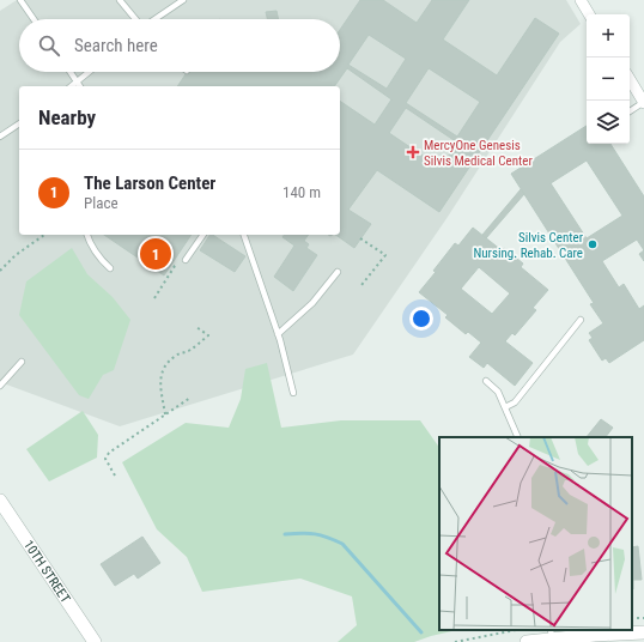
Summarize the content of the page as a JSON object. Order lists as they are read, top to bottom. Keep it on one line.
{"streets":{"street":["10TH STREET"]},"places":{"health":["MercyOne Genesis Silvis Medical Center"],"other":["Silvis Center Nursing. Rehab. Care"]},"page":{"map_buttons":["+","−"],"search":"Search here","heading":"Nearby","list":[{"mark":"1","name":"The Larson Center","note":"Place","value":"140 m"}],"pins":"1"}}
